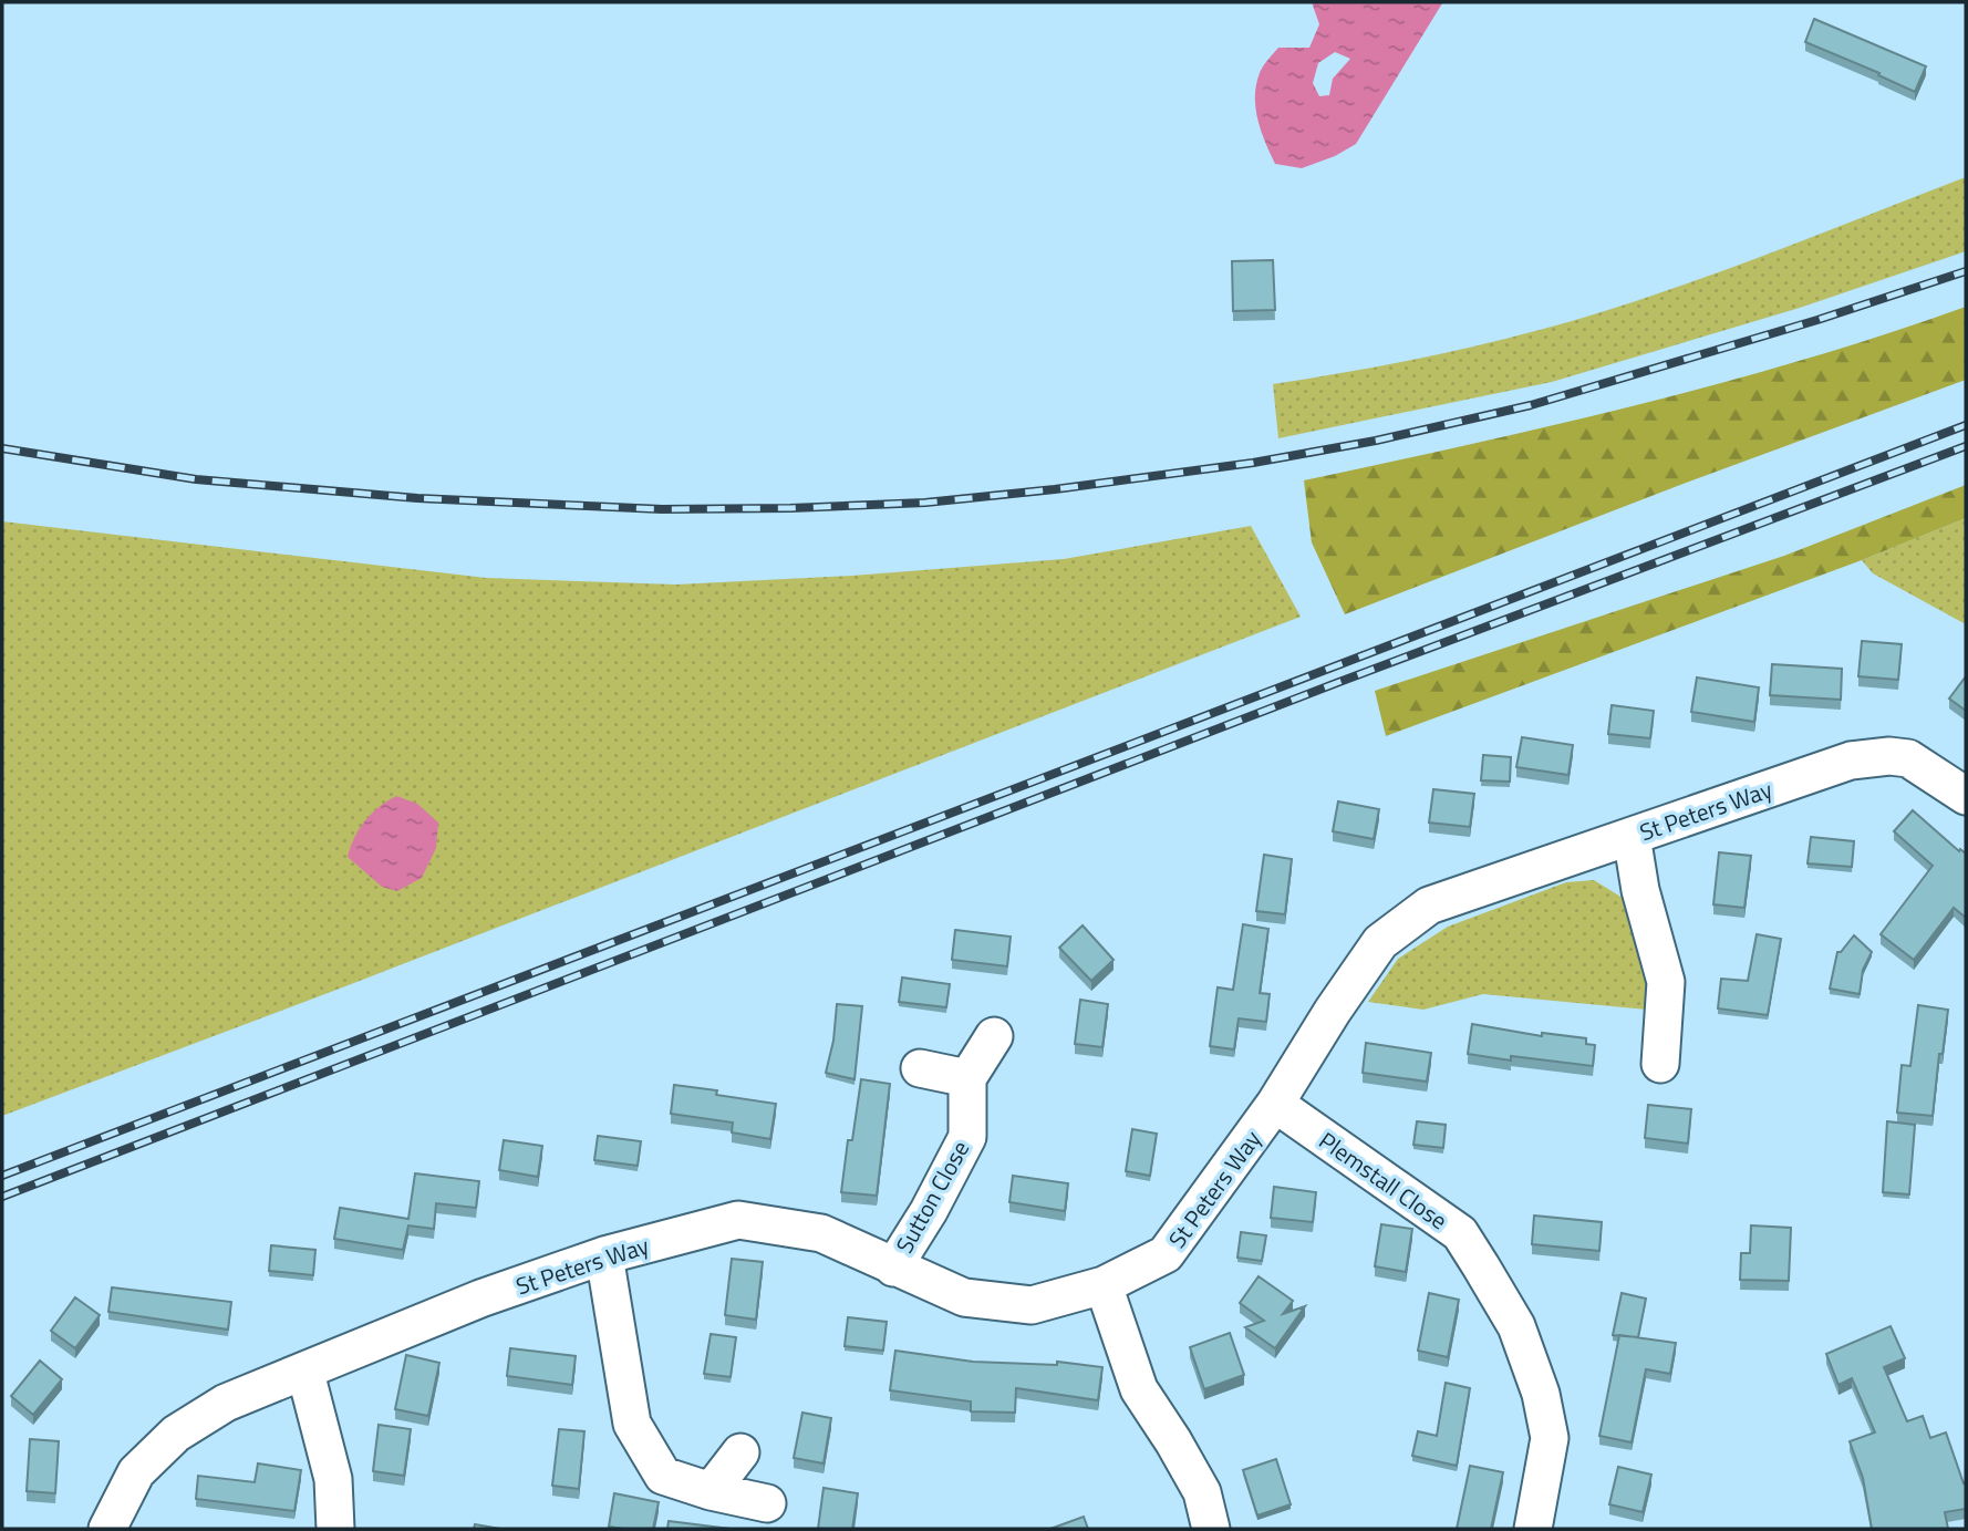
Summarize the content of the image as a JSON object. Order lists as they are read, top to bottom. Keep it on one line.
{"streets":{"street":["St Peters Way","Plemstall Close","Sutton Close"]},"crossings":[["St Peters Way","Plemstall Close"],["St Peters Way","Sutton Close"]]}
